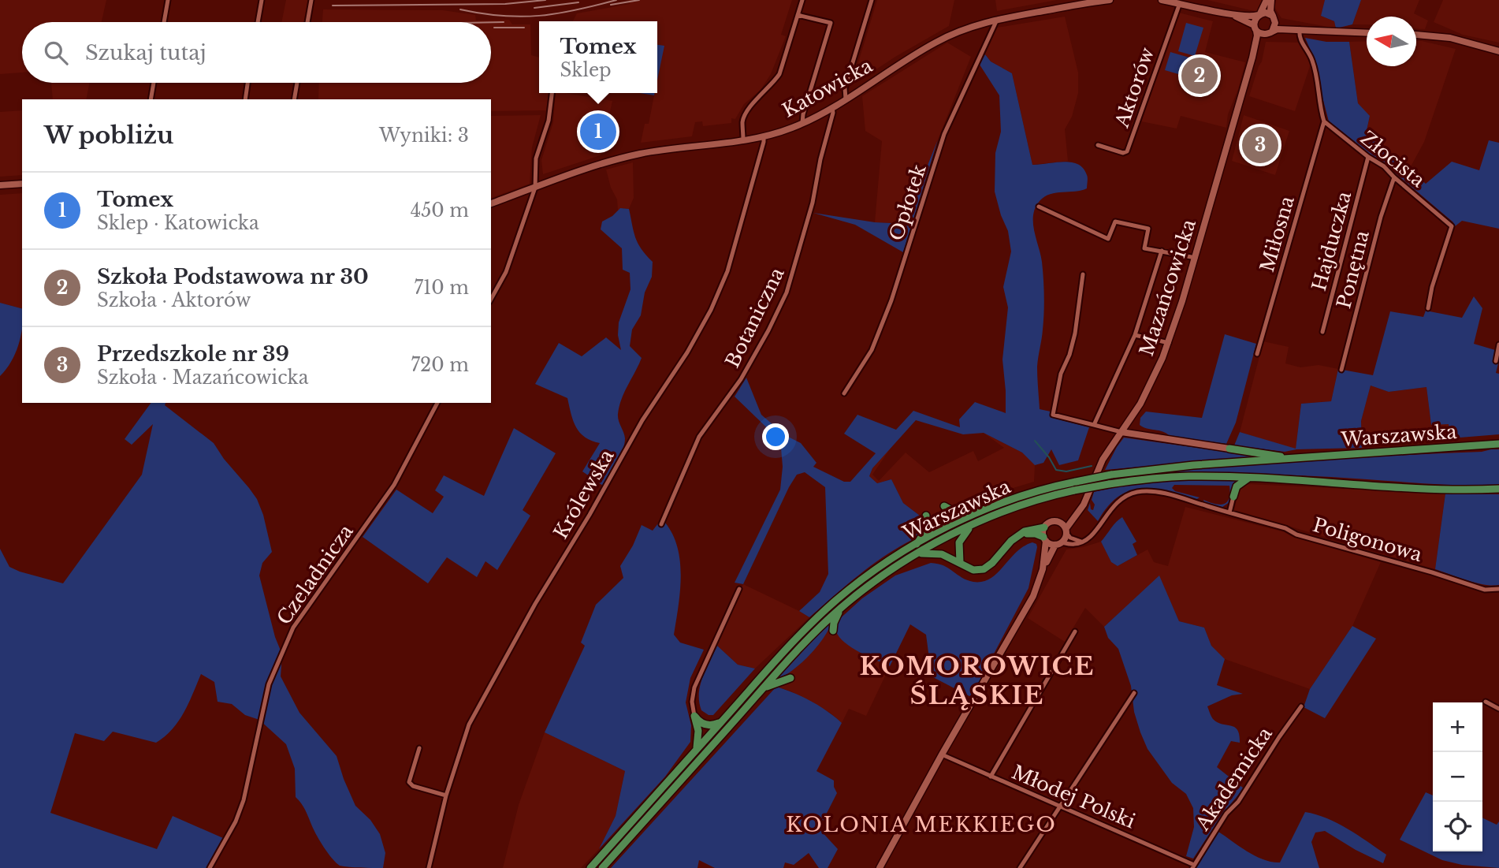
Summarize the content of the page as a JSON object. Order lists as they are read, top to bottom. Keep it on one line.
{"streets":{"main road":["Warszawska"],"street":["Aktorów","Katowicka","Złocista","Opłotek","Miłosna","Hajduczka","Ponętna","Mazańcowicka","Botaniczna","Królewska","Poligonowa","Czeladnicza","Akademicka","Młodej Polski"]},"crossings":[["Katowicka","Opłotek"],["Katowicka","Botaniczna"],["Katowicka","Królewska"],["Złocista","Miłosna"],["Złocista","Hajduczka"],["Złocista","Ponętna"],["Akademicka","Młodej Polski"]],"districts":["KOMOROWICE ŚLĄSKIE","KOLONIA MEKKIEGO"],"north":"left","page":{"popup":["Tomex","Sklep"],"search":"Szukaj tutaj","pins":["2","1","3"],"heading":["W pobliżu","Wyniki: 3"],"list":[{"mark":"1","name":"Tomex","note":"Sklep · Katowicka","value":"450 m"},{"mark":"2","name":"Szkoła Podstawowa nr 30","note":"Szkoła · Aktorów","value":"710 m"},{"mark":"3","name":"Przedszkole nr 39","note":"Szkoła · Mazańcowicka","value":"720 m"}],"map_buttons":["+","−"]}}
